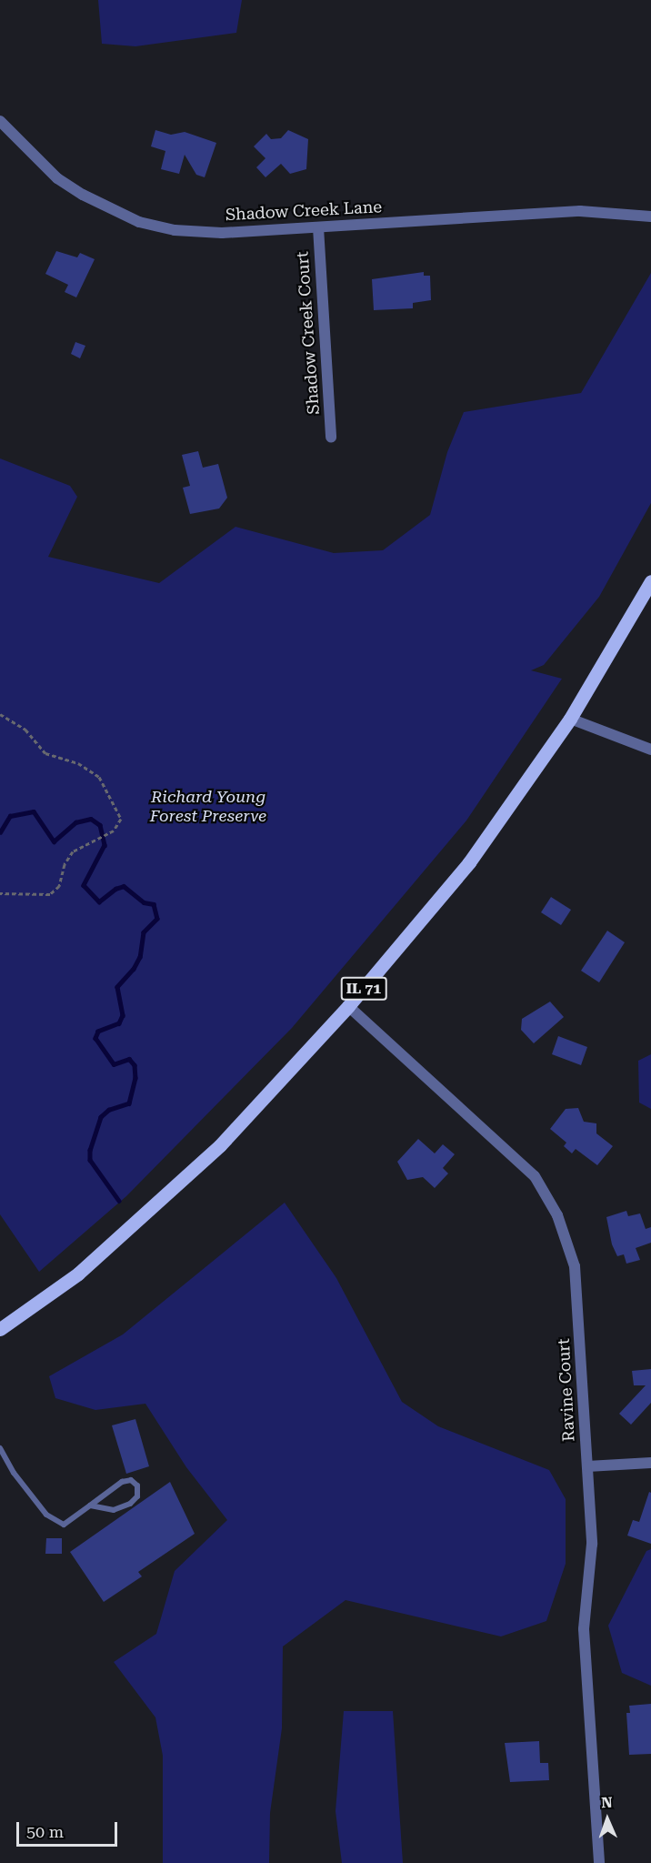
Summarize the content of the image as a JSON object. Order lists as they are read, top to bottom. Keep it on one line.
{"streets":{"main road":["IL 71"],"street":["Shadow Creek Lane","Shadow Creek Court","Ravine Court"]},"crossings":[["Shadow Creek Lane","Shadow Creek Court"],["IL 71","Ravine Court"]],"parks":["Richard Young Forest Preserve"],"scale_bar":"50 m","north":"top"}
